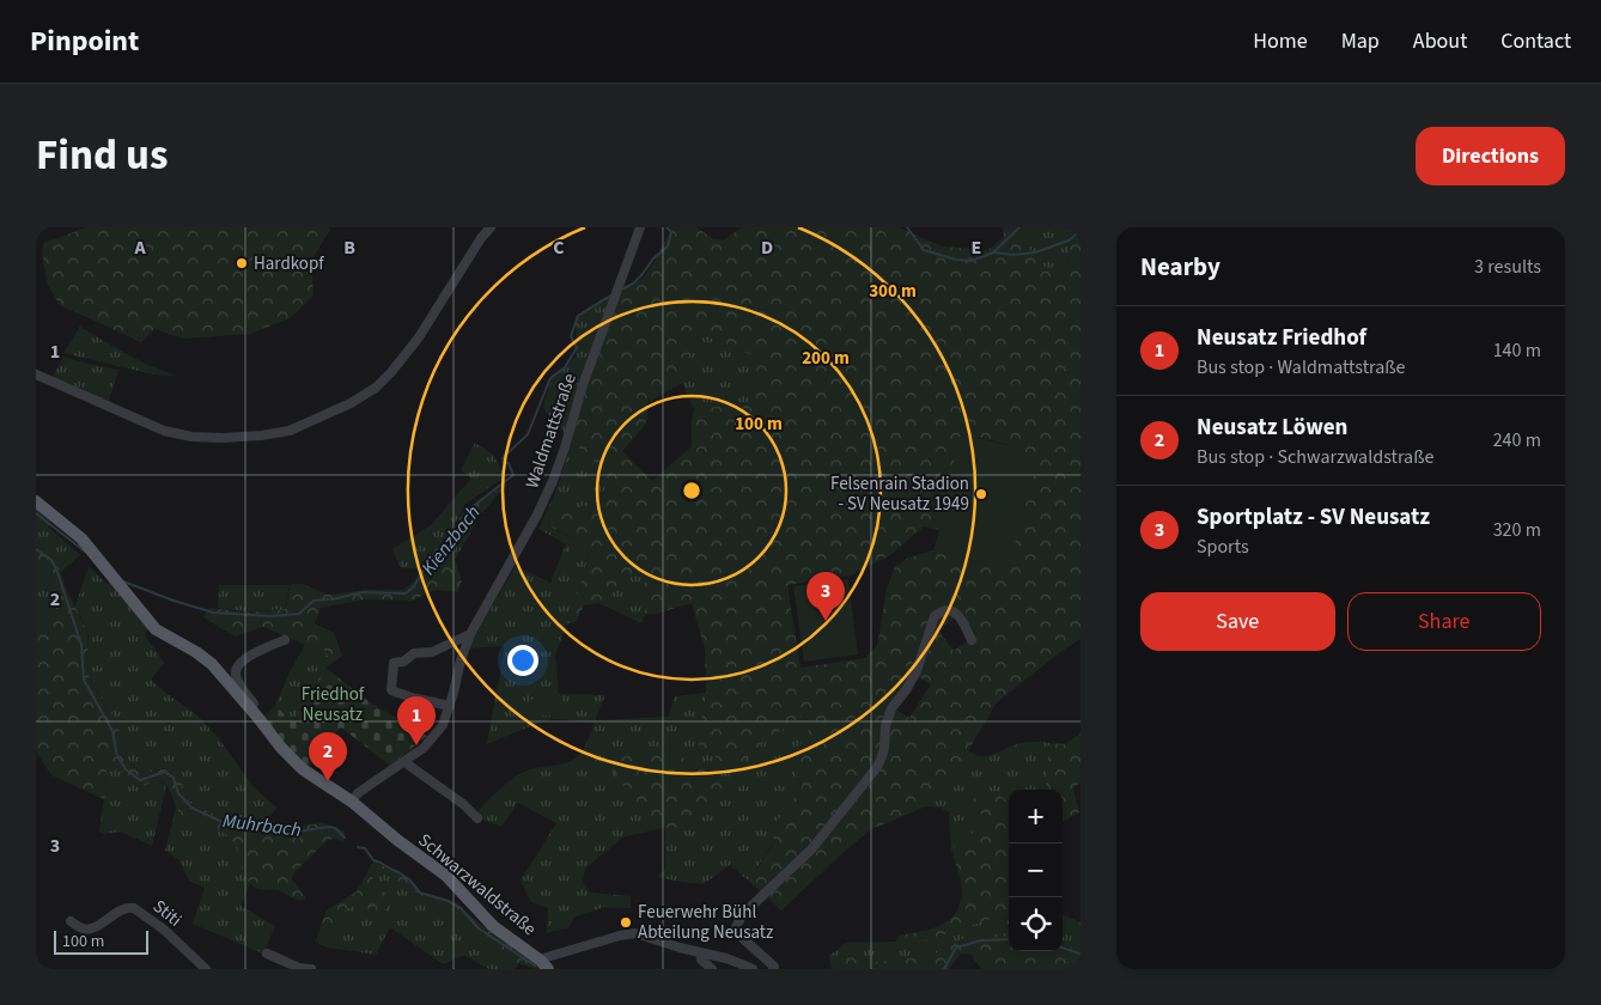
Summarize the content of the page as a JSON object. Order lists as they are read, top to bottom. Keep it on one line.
{"streets":{"main road":["Schwarzwaldstraße"],"street":["Waldmattstraße","Stiti"]},"crossings":[["Waldmattstraße","Schwarzwaldstraße"]],"water":["Kienzbach","Muhrbach"],"parks":["Friedhof Neusatz"],"places":["Hardkopf","Felsenrain Stadion - SV Neusatz 1949","Feuerwehr Bühl Abteilung Neusatz"],"scale_bar":"100 m","page":{"header":"Pinpoint","nav":["Home","Map","About","Contact"],"title":"Find us","buttons":["Directions",["Save","Share"]],"heading":["Nearby","3 results"],"list":[{"mark":"1","name":"Neusatz Friedhof","note":"Bus stop · Waldmattstraße","value":"140 m"},{"mark":"2","name":"Neusatz Löwen","note":"Bus stop · Schwarzwaldstraße","value":"240 m"},{"mark":"3","name":"Sportplatz - SV Neusatz","note":"Sports","value":"320 m"}],"pins":["3","1","2"],"map_buttons":["+","−"],"scale":"100 m"},"grid":{"columns":["A","B","C","D","E"],"rows":["1","2","3"]},"rings":["300 m","200 m","100 m"]}
